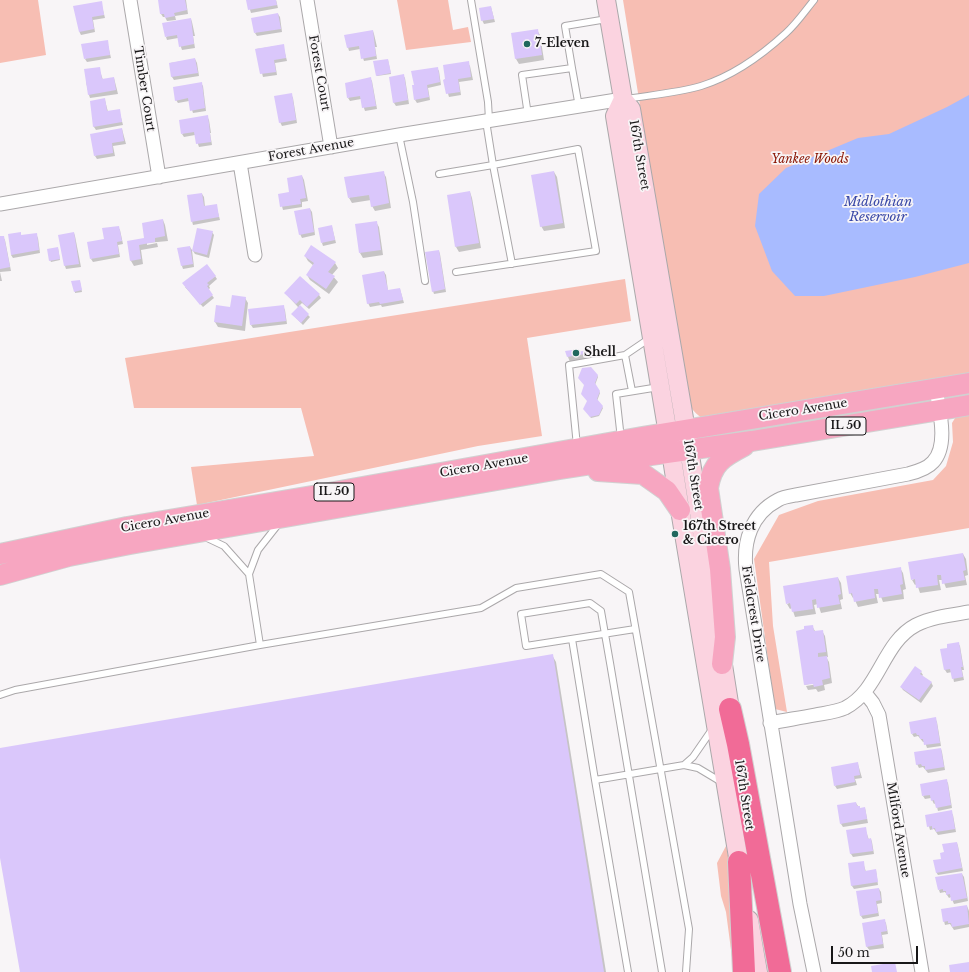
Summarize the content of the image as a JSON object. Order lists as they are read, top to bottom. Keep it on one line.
{"streets":{"main road":["167th Street","Cicero Avenue","IL 50"],"street":["Forest Court","Timber Court","Forest Avenue","Fieldcrest Drive","Milford Avenue"]},"crossings":[["Forest Court","Forest Avenue"],["Timber Court","Forest Avenue"],["Forest Avenue","167th Street"],["167th Street","Cicero Avenue"],["Cicero Avenue","Fieldcrest Drive"]],"water":["Midlothian Reservoir"],"parks":["Yankee Woods"],"places":["7-Eleven","Shell","167th Street & Cicero"],"scale_bar":"50 m"}
